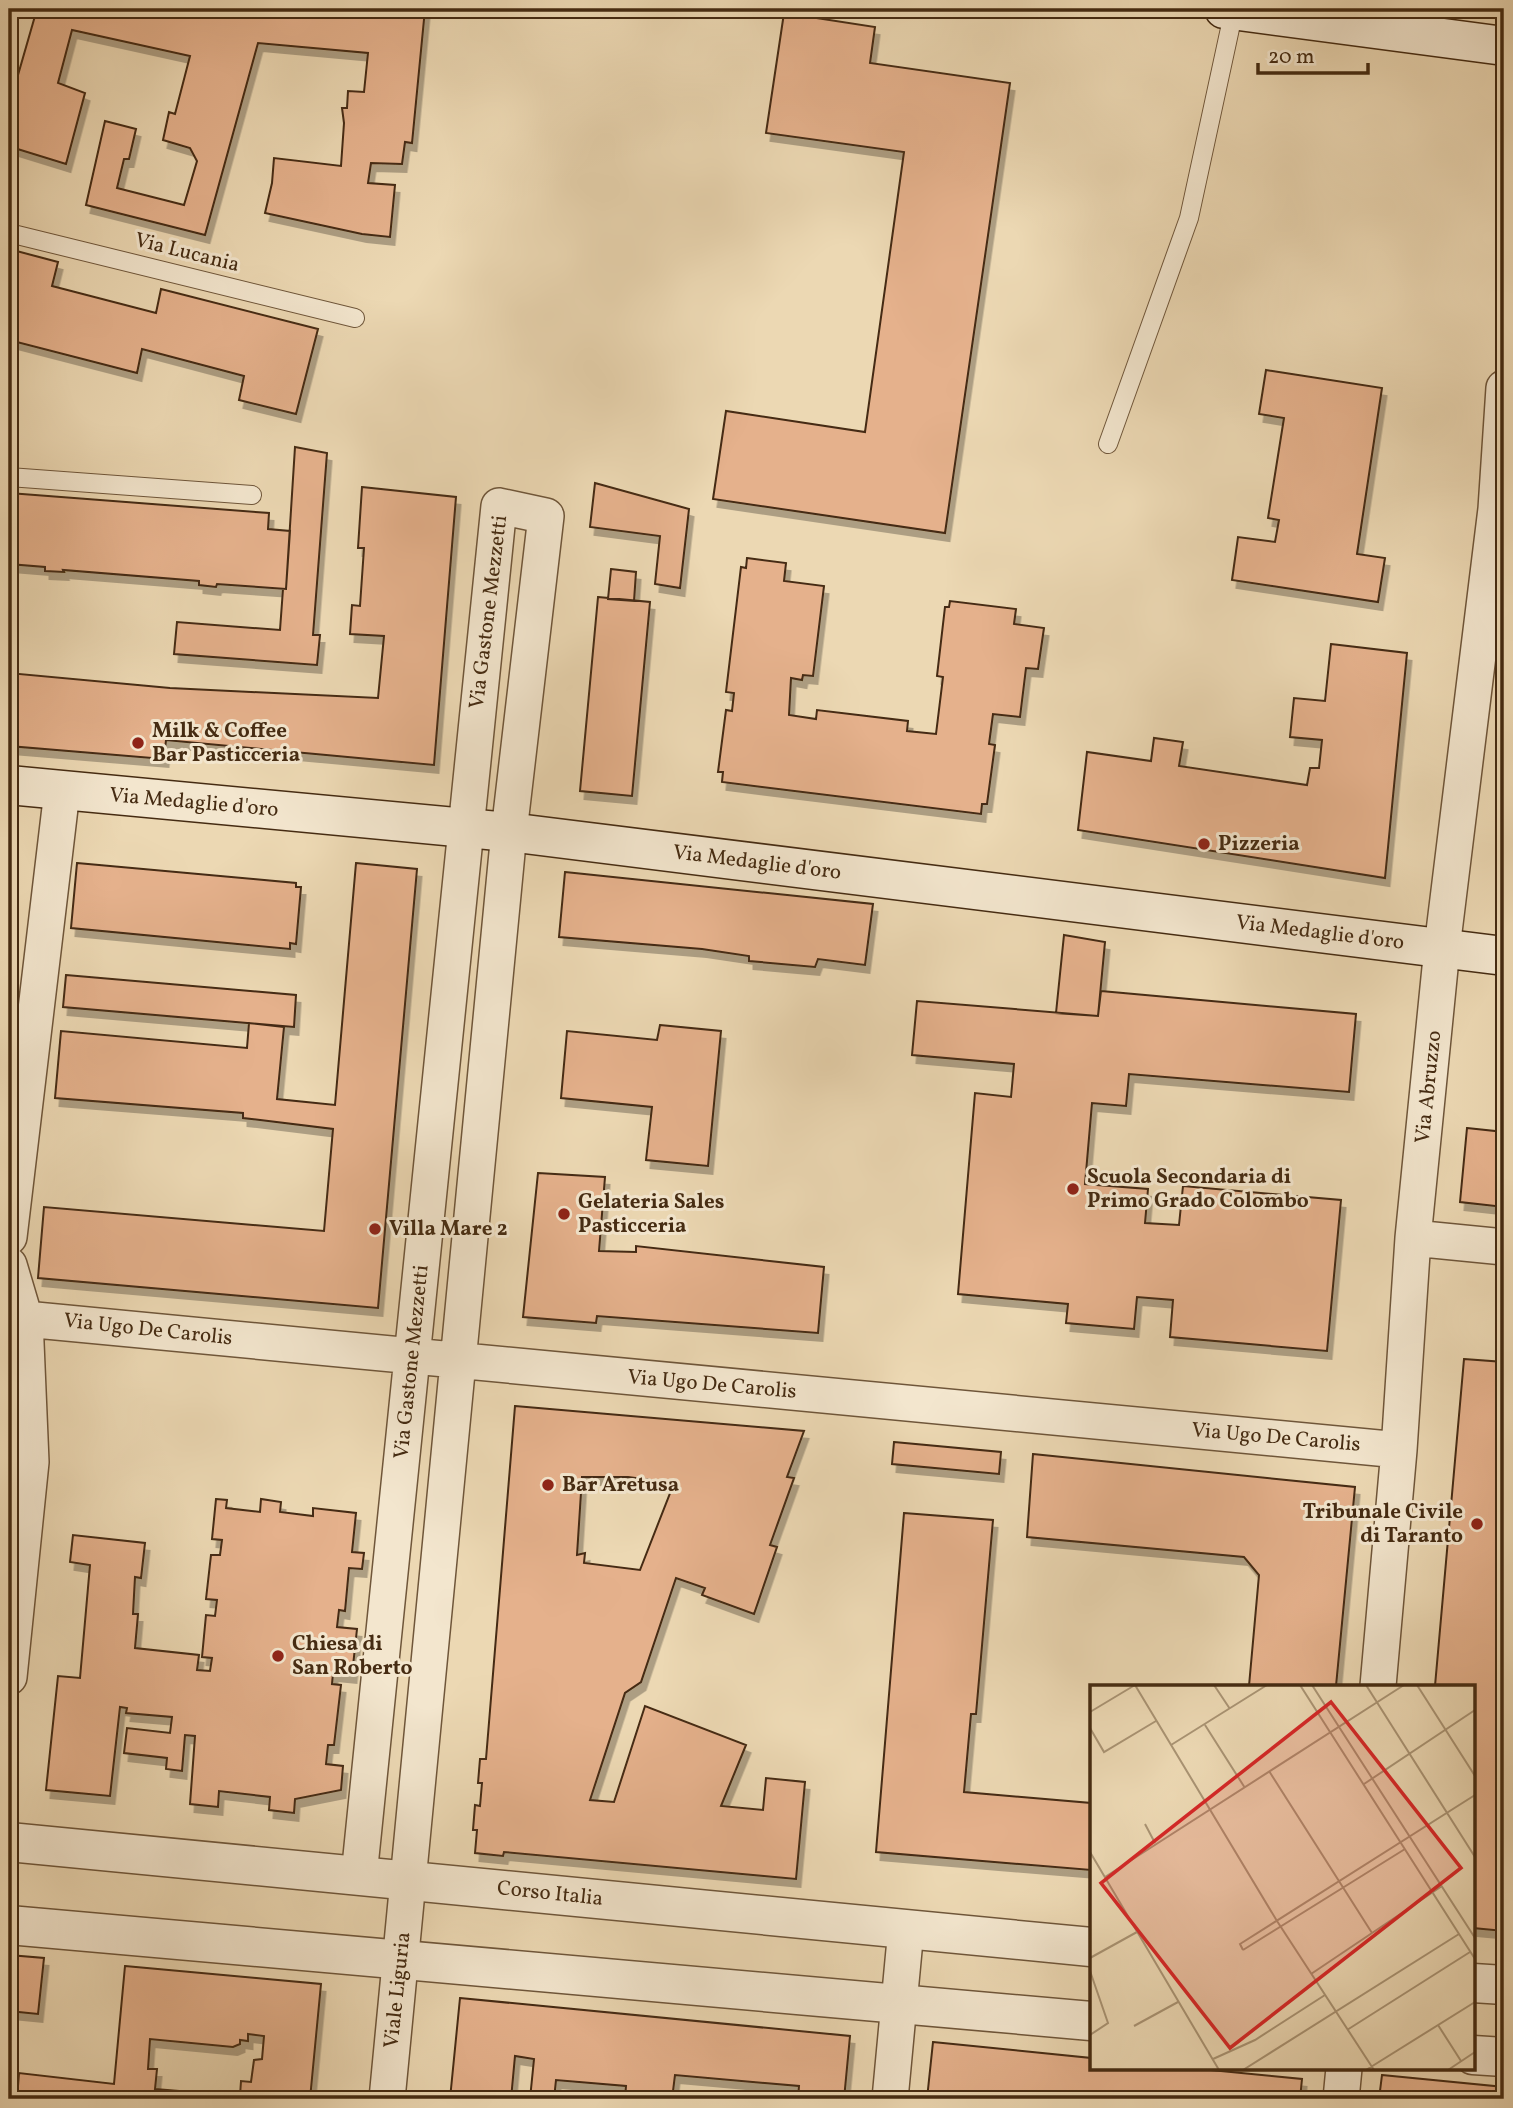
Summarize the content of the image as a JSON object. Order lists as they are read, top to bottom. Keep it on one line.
{"streets":{"street":["Via Gastone Mezzetti","Via Medaglie d'oro","Via Abruzzo","Via Ugo De Carolis","Corso Italia","Viale Liguria"],"lane":["Via Lucania"]},"crossings":[["Via Gastone Mezzetti","Via Medaglie d'oro"],["Via Gastone Mezzetti","Via Ugo De Carolis"],["Via Gastone Mezzetti","Corso Italia"],["Via Gastone Mezzetti","Viale Liguria"],["Via Medaglie d'oro","Via Abruzzo"],["Via Abruzzo","Via Ugo De Carolis"],["Corso Italia","Viale Liguria"]],"places":["Milk & Coffee Bar Pasticceria","Pizzeria","Scuola Secondaria di Primo Grado Colombo","Gelateria Sales Pasticceria","Villa Mare 2","Bar Aretusa","Tribunale Civile di Taranto","Chiesa di San Roberto"],"scale_bar":"20 m"}
